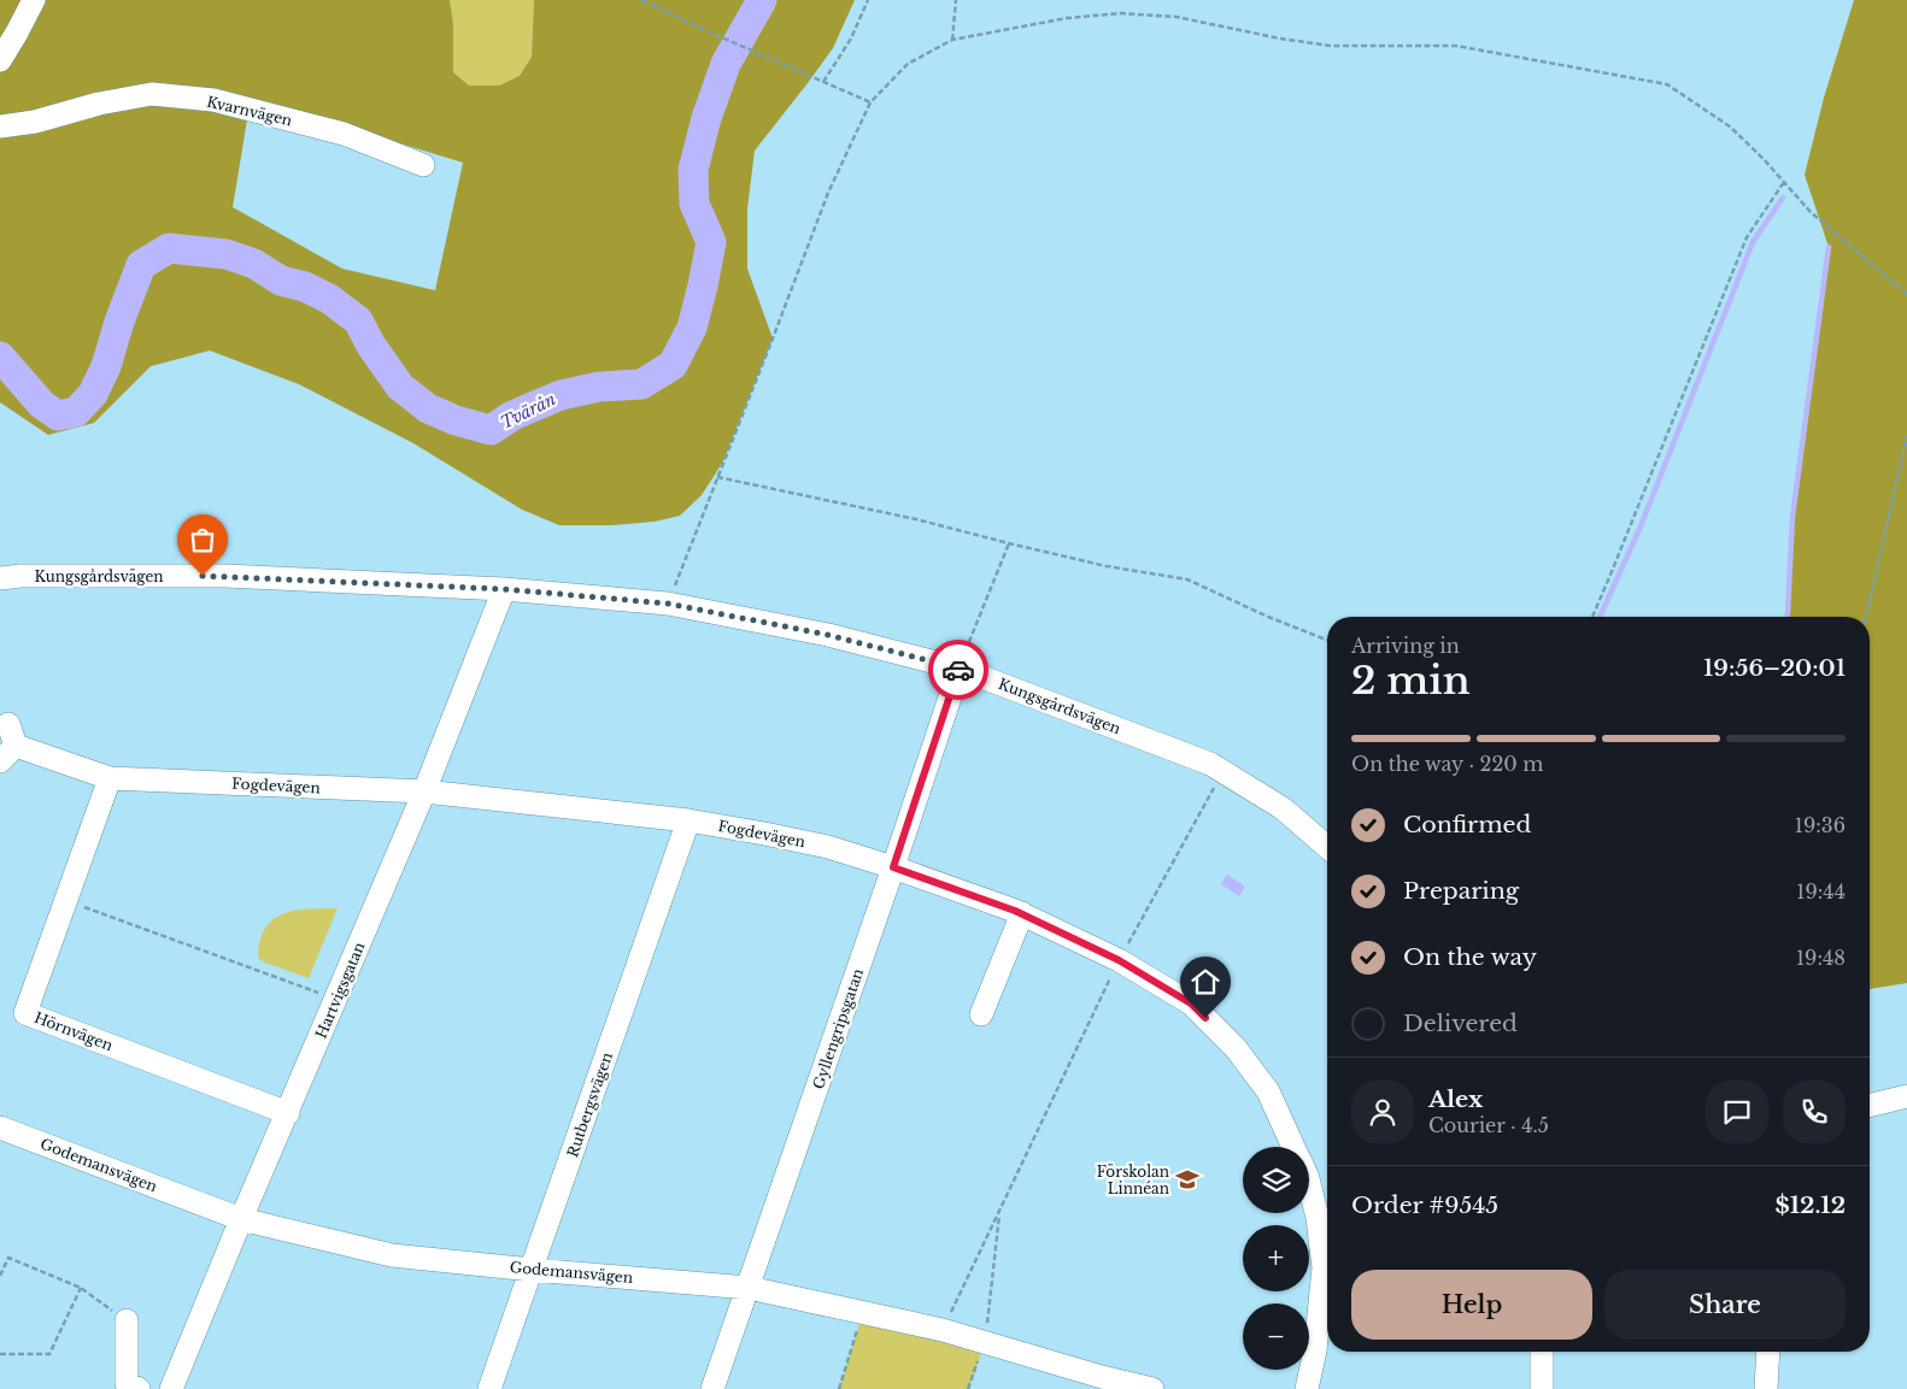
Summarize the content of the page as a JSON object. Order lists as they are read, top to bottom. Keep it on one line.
{"streets":{"street":["Kvarnvägen","Kungsgårdsvägen","Fogdevägen","Hartvigsgatan","Gyllengripsgatan","Hörnvägen","Rutbergsvägen","Godemansvägen"]},"crossings":[["Kungsgårdsvägen","Hartvigsgatan"],["Kungsgårdsvägen","Gyllengripsgatan"],["Fogdevägen","Hartvigsgatan"],["Fogdevägen","Gyllengripsgatan"],["Fogdevägen","Hörnvägen"],["Fogdevägen","Rutbergsvägen"],["Hartvigsgatan","Hörnvägen"],["Hartvigsgatan","Godemansvägen"],["Gyllengripsgatan","Godemansvägen"],["Rutbergsvägen","Godemansvägen"]],"water":["Tvärån"],"places":{"school or university":["Förskolan Linnéan"]},"page":{"heading":["2 min","Arriving in","19:56–20:01"],"panel":["Alex","Courier · 4.5","Order #9545","$12.12"],"bar":"On the way · 220 m","list":[["Confirmed","19:36"],["Preparing","19:44"],["On the way","19:48"],"Delivered"],"map_buttons":["+","−"],"buttons":["Help","Share"]}}
